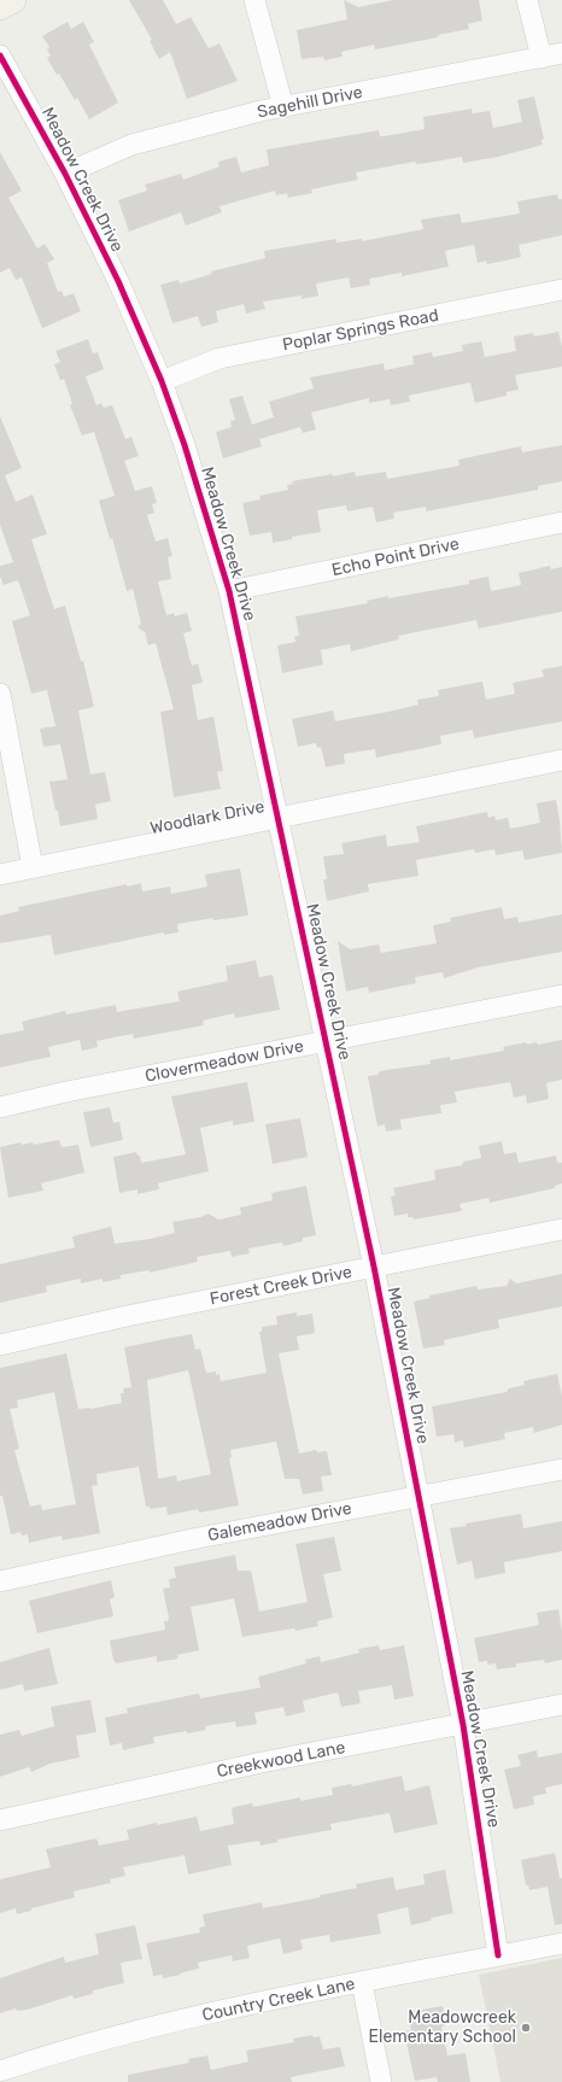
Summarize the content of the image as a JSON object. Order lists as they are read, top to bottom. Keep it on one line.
{"streets":{"street":["Sagehill Drive","Meadow Creek Drive","Poplar Springs Road","Echo Point Drive","Woodlark Drive","Clovermeadow Drive","Forest Creek Drive","Galemeadow Drive","Creekwood Lane","Country Creek Lane"]},"crossings":[["Sagehill Drive","Meadow Creek Drive"],["Meadow Creek Drive","Poplar Springs Road"],["Meadow Creek Drive","Echo Point Drive"],["Meadow Creek Drive","Woodlark Drive"],["Meadow Creek Drive","Clovermeadow Drive"],["Meadow Creek Drive","Forest Creek Drive"],["Meadow Creek Drive","Galemeadow Drive"],["Meadow Creek Drive","Creekwood Lane"],["Meadow Creek Drive","Country Creek Lane"]],"places":["Meadowcreek Elementary School"]}
